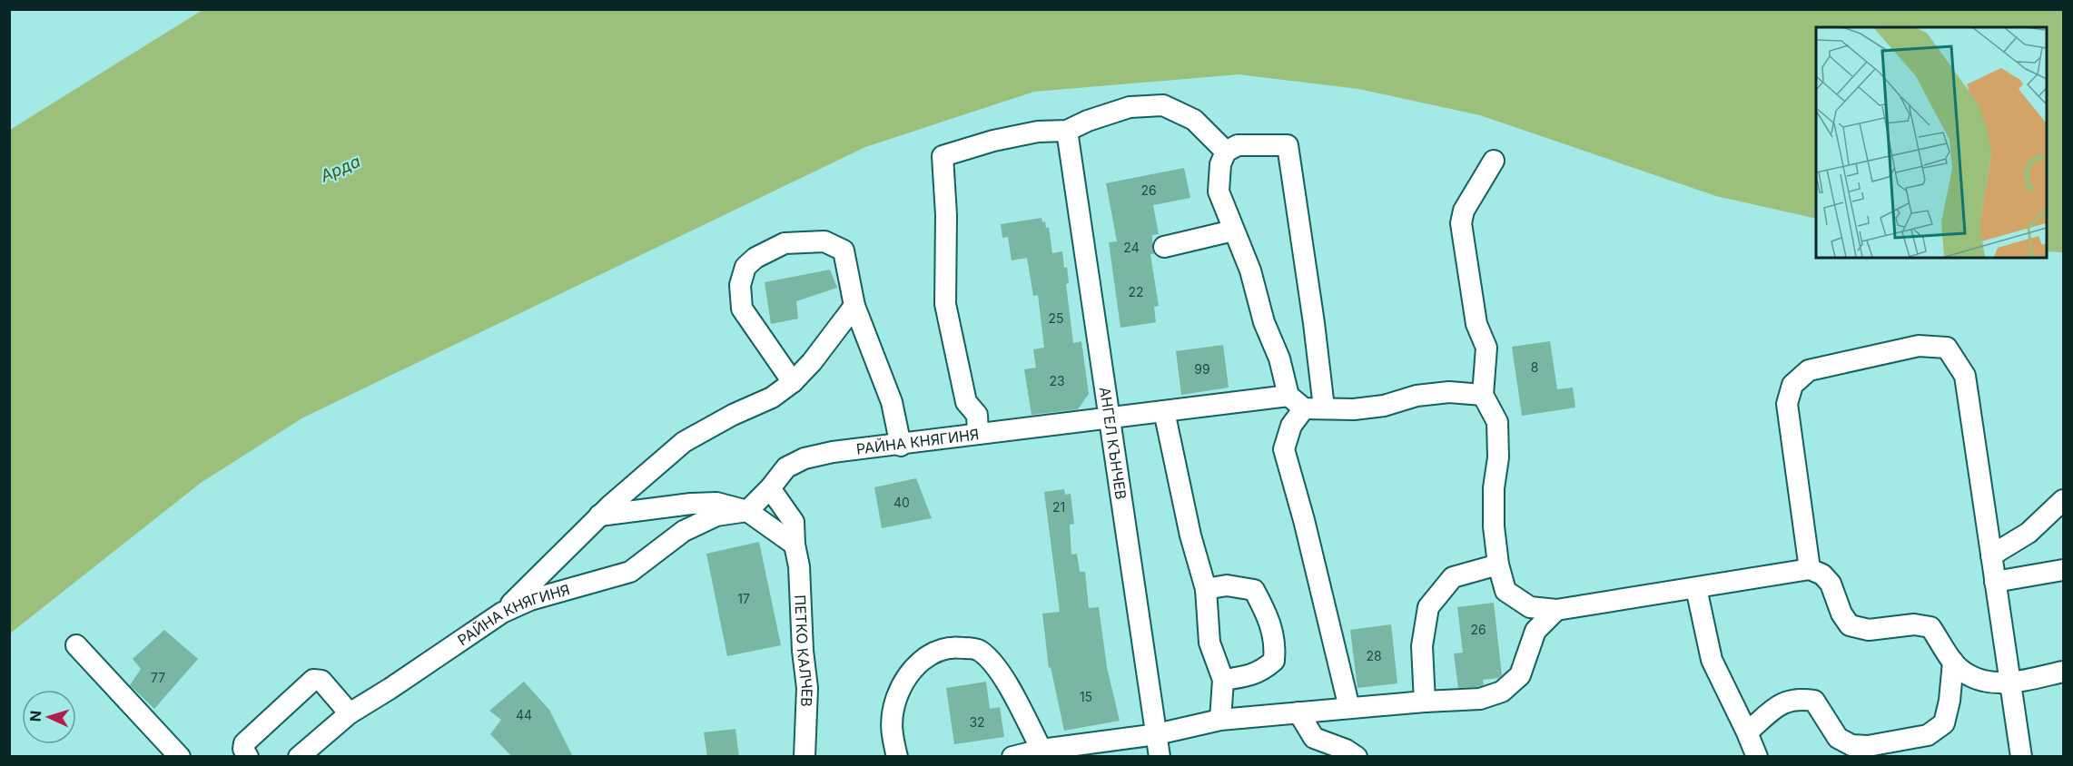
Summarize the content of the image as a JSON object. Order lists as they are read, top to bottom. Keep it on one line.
{"streets":{"street":["РАЙНА КНЯГИНЯ","АНГЕЛ КЪНЧЕВ","ПЕТКО КАЛЧЕВ"]},"crossings":[["РАЙНА КНЯГИНЯ","АНГЕЛ КЪНЧЕВ"],["РАЙНА КНЯГИНЯ","ПЕТКО КАЛЧЕВ"]],"water":["Арда"],"house_numbers":["26","24","22","25","8","99","23","40","21","17","26","28","77","15","44","32"],"north":"left"}
